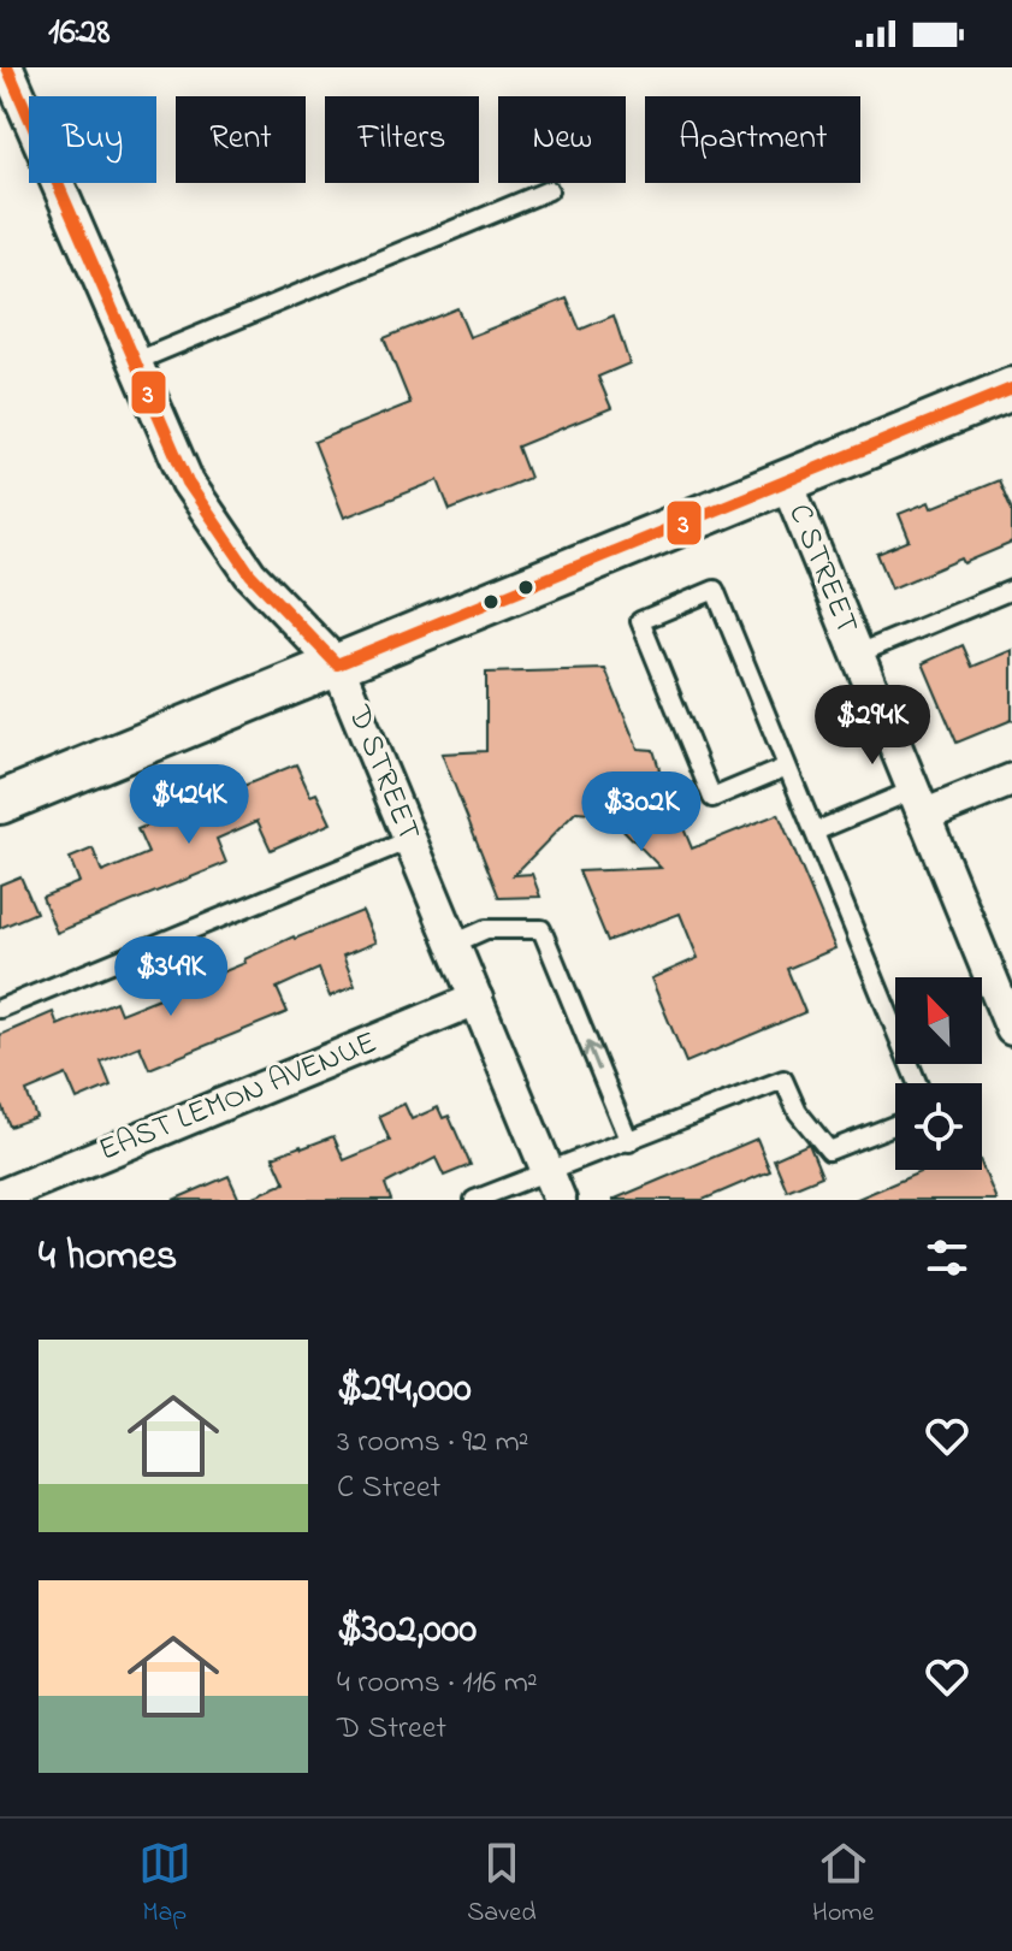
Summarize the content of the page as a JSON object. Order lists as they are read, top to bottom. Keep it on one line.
{"streets":{"street":["C STREET","D STREET","EAST LEMON AVENUE"]},"crossings":[["D STREET","EAST LEMON AVENUE"]],"lines":["transit line 3"],"north":"top left","page":{"status":"16:28","chip":["Buy","Rent","Filters","New","Apartment"],"price":["$294K","$424K","$302K","$349K"],"heading":"4 homes","list":[{"name":"$294,000","note":"3 rooms · 92 m² · C Street"},{"name":"$302,000","note":"4 rooms · 116 m² · D Street"}],"tabs":["Map","Saved","Home"]}}
